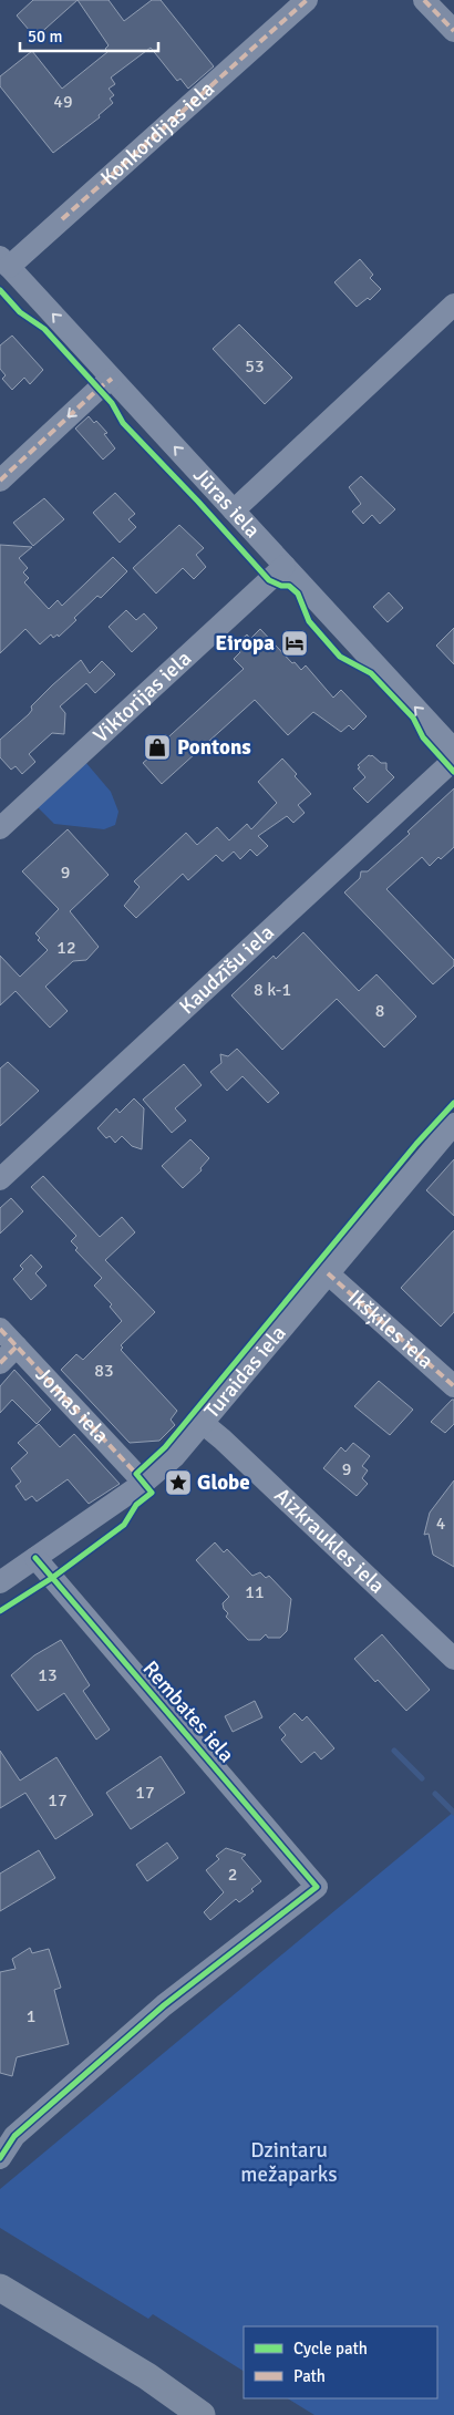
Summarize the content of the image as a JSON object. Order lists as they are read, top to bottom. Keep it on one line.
{"streets":{"street":["Konkordijas iela","Jūras iela","Viktorijas iela","Kaudzīšu iela","Ikšķiles iela","Turaidas iela","Jomas iela","Aizkraukles iela","Rembates iela"]},"crossings":[["Konkordijas iela","Jūras iela"],["Jūras iela","Viktorijas iela"],["Ikšķiles iela","Turaidas iela"],["Turaidas iela","Jomas iela"],["Turaidas iela","Aizkraukles iela"],["Turaidas iela","Rembates iela"]],"one_way":["Jūras iela"],"parks":["Dzintaru mežaparks"],"places":{"hotel":["Eiropa"],"shop":["Pontons"],"place":["Globe"]},"house_numbers":["49","53","9","12","8 k-1","8","83","9","4","11","13","17","17","2","1"],"legend":["Cycle path","Path"],"scale_bar":"50 m"}
